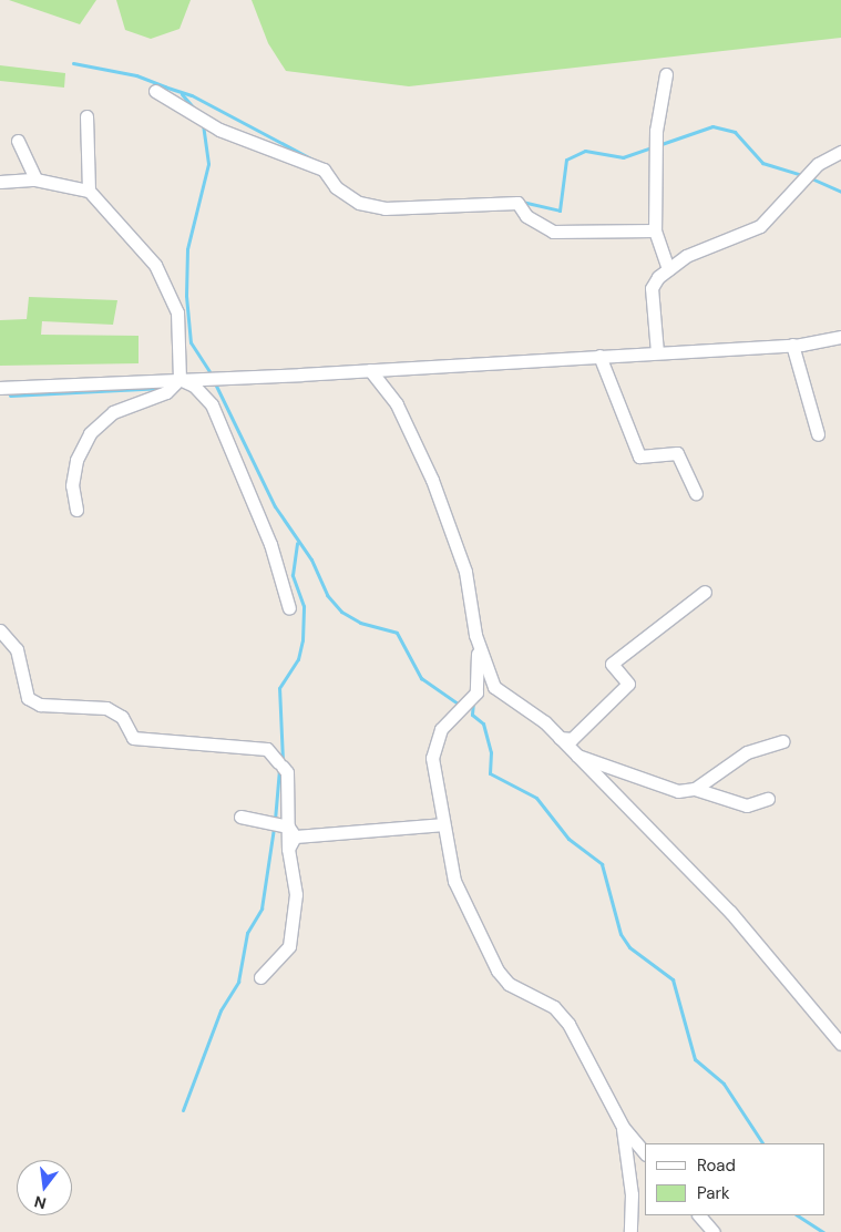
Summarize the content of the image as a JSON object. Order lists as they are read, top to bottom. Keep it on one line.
{"legend":["Road","Park"],"north":"bottom"}
